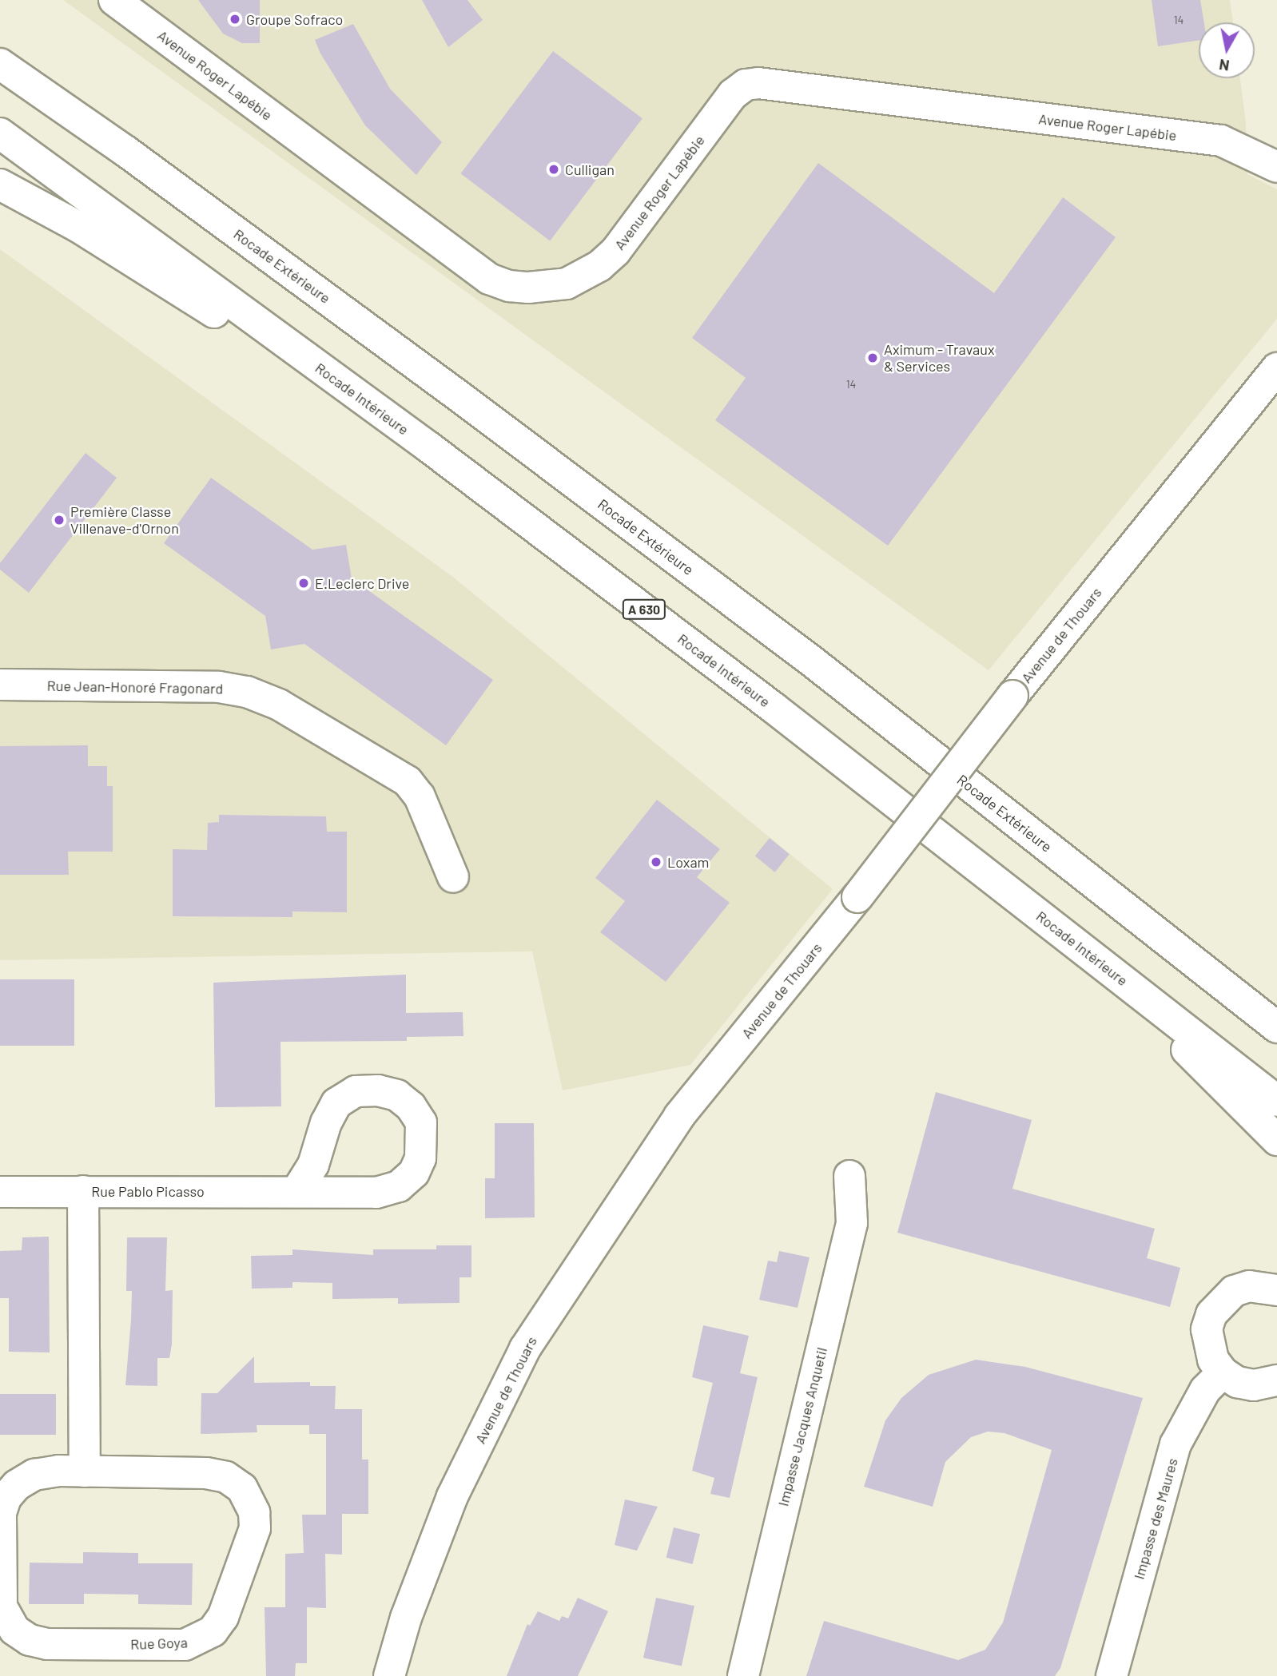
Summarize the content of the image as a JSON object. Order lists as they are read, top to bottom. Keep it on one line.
{"streets":{"main road":["Avenue Roger Lapébie","Rocade Extérieure","Rocade Intérieure","A 630","Avenue de Thouars","Rue Jean-Honoré Fragonard","Rue Pablo Picasso","Impasse Jacques Anquetil","Impasse des Maures","Rue Goya"]},"places":["Groupe Sofraco","Culligan","Aximum - Travaux & Services","Première Classe Villenave-d'Ornon","E.Leclerc Drive","Loxam"],"house_numbers":["14","14"],"north":"bottom"}
